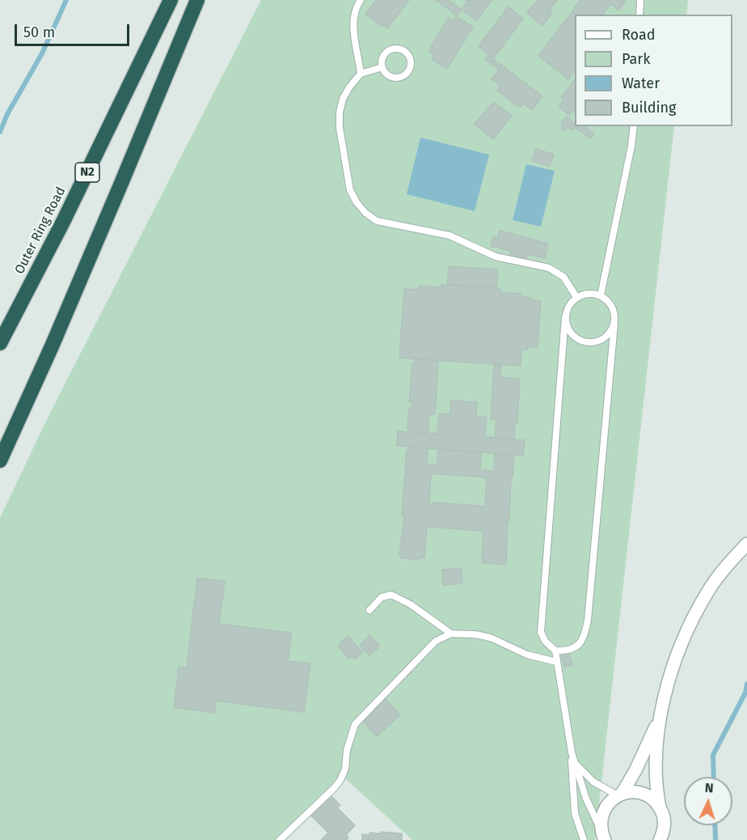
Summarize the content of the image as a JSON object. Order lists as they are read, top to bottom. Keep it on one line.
{"streets":{"highway":["N2","Outer Ring Road"]},"legend":["Road","Park","Water","Building"],"scale_bar":"50 m","north":"top"}
